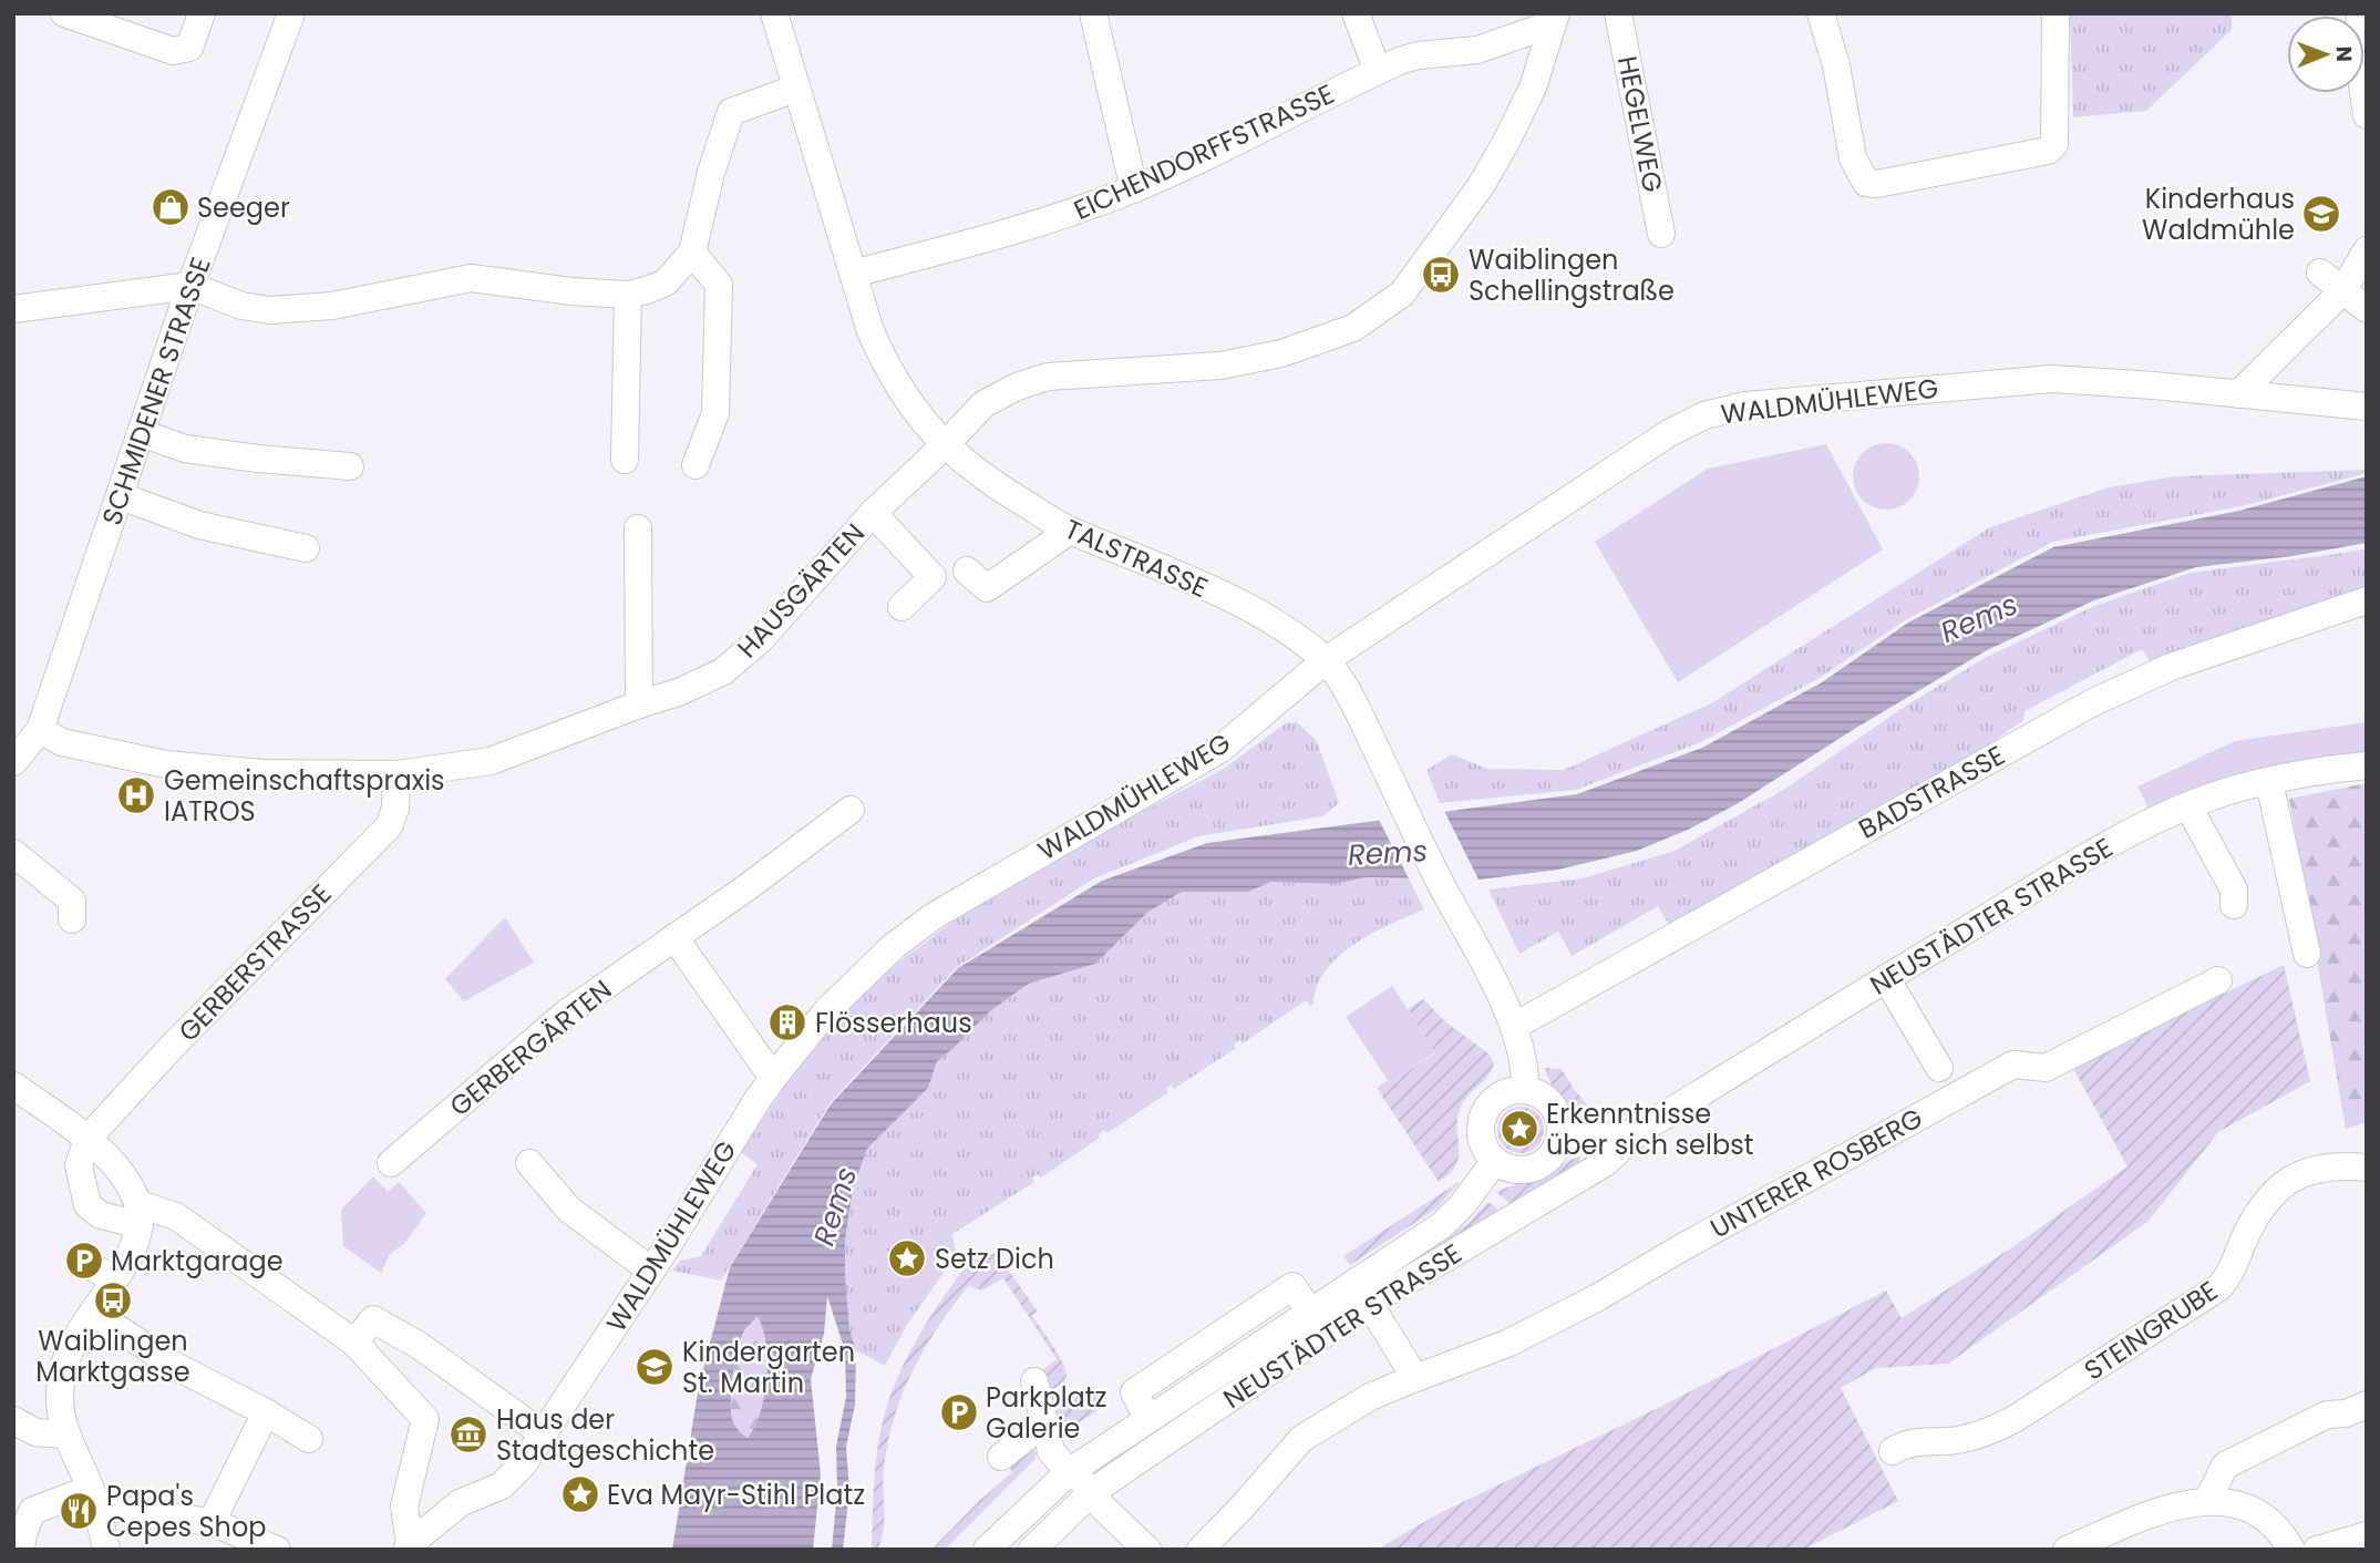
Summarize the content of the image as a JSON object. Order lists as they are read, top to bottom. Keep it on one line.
{"streets":{"street":["HEGELWEG","EICHENDORFFSTRASSE","SCHMIDENER STRASSE","WALDMÜHLEWEG","TALSTRASSE","HAUSGÄRTEN","BADSTRASSE","NEUSTÄDTER STRASSE","GERBERSTRASSE","GERBERGÄRTEN","UNTERER ROSBERG","STEINGRUBE"]},"crossings":[["EICHENDORFFSTRASSE","TALSTRASSE"],["EICHENDORFFSTRASSE","HAUSGÄRTEN"],["SCHMIDENER STRASSE","HAUSGÄRTEN"],["WALDMÜHLEWEG","TALSTRASSE"],["TALSTRASSE","HAUSGÄRTEN"],["TALSTRASSE","BADSTRASSE"],["TALSTRASSE","NEUSTÄDTER STRASSE"],["HAUSGÄRTEN","GERBERSTRASSE"]],"water":["Rems"],"places":{"shop":["Seeger"],"school or university":["Kinderhaus Waldmühle","Kindergarten St. Martin"],"bus stop":["Waiblingen Schellingstraße","Waiblingen Marktgasse"],"hospital":["Gemeinschaftspraxis IATROS"],"building":["Flösserhaus"],"place":["Erkenntnisse über sich selbst","Setz Dich","Eva Mayr-Stihl Platz"],"parking":["Marktgarage","Parkplatz Galerie"],"museum":["Haus der Stadtgeschichte"],"restaurant":["Papa's Cepes Shop"]},"north":"right"}
